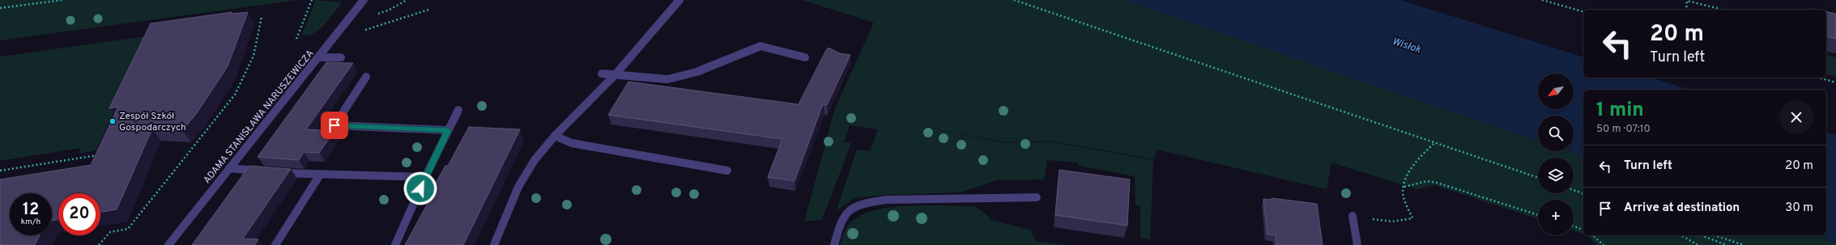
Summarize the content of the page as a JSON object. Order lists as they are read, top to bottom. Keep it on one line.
{"streets":{"street":["ADAMA STANISŁAWA NARUSZEWICZA"]},"water":["Wisłok"],"places":["Zespół Szkół Gospodarczych"],"north":"bottom left","page":{"turn":["20 m","Turn left"],"map_buttons":"+","heading":["1 min","50 m · 07:10"],"list":[{"name":"Turn left","value":"20 m"},{"name":"Arrive at destination","value":"30 m"}],"speed":"12 km/h","limit":"20"}}
